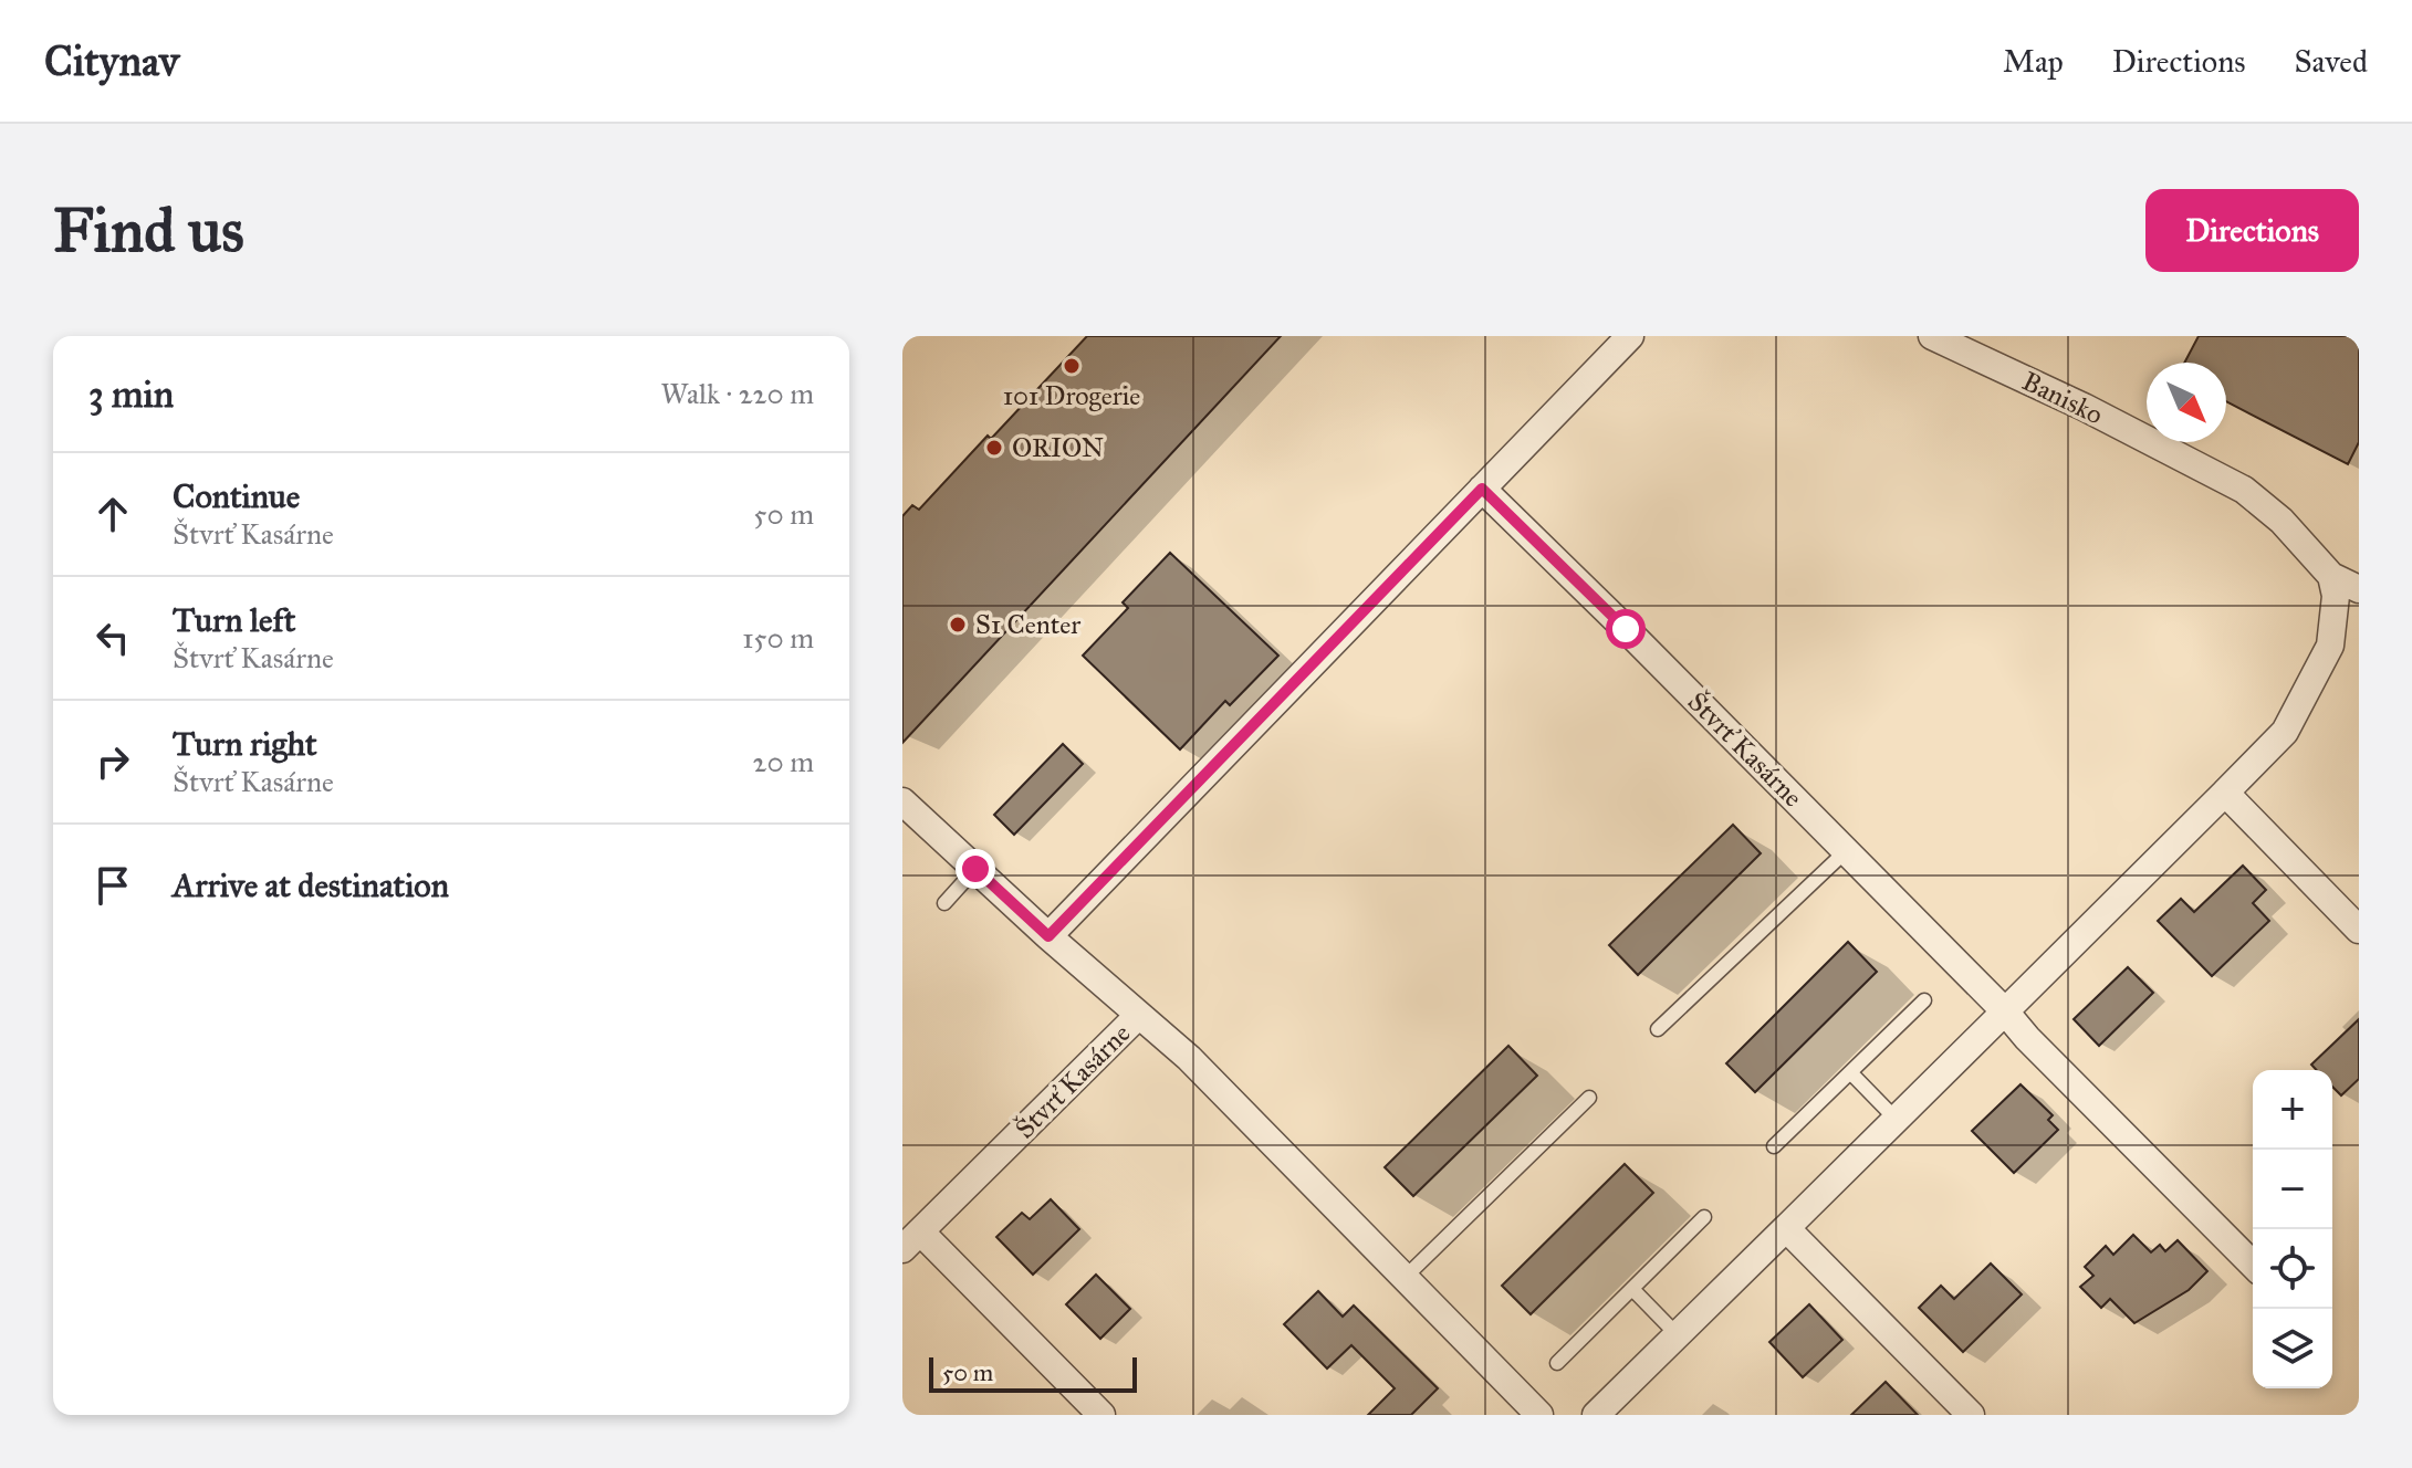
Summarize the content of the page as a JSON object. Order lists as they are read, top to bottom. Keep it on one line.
{"streets":{"street":["Banisko","Štvrť Kasárne"]},"places":["101 Drogerie","ORION","S1 Center"],"scale_bar":"50 m","north":"bottom right","page":{"header":"Citynav","nav":["Map","Directions","Saved"],"buttons":"Directions","title":"Find us","heading":["3 min","Walk · 220 m"],"list":[["Continue","Štvrť Kasárne","50 m"],["Turn left","Štvrť Kasárne","150 m"],["Turn right","Štvrť Kasárne","20 m"],"Arrive at destination"],"map_buttons":["+","−"],"scale":"50 m"}}
